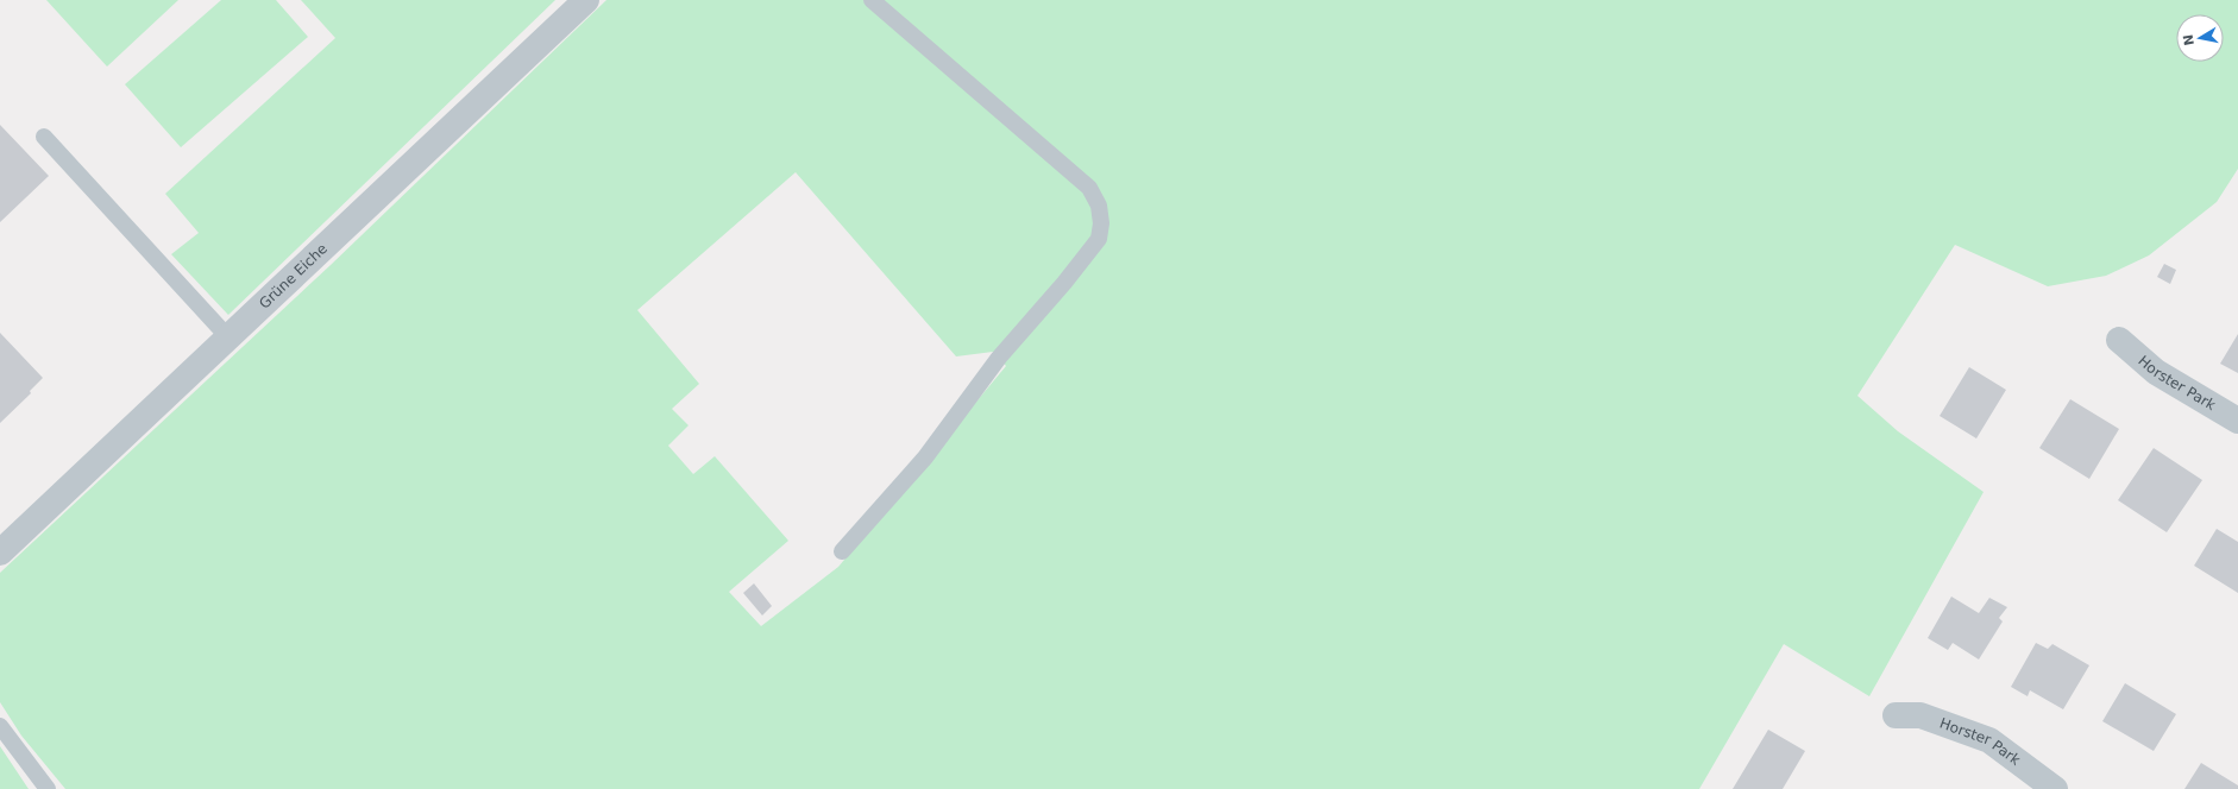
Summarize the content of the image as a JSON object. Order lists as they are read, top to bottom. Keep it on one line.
{"streets":{"street":["Grüne Eiche","Horster Park"]},"north":"left"}
